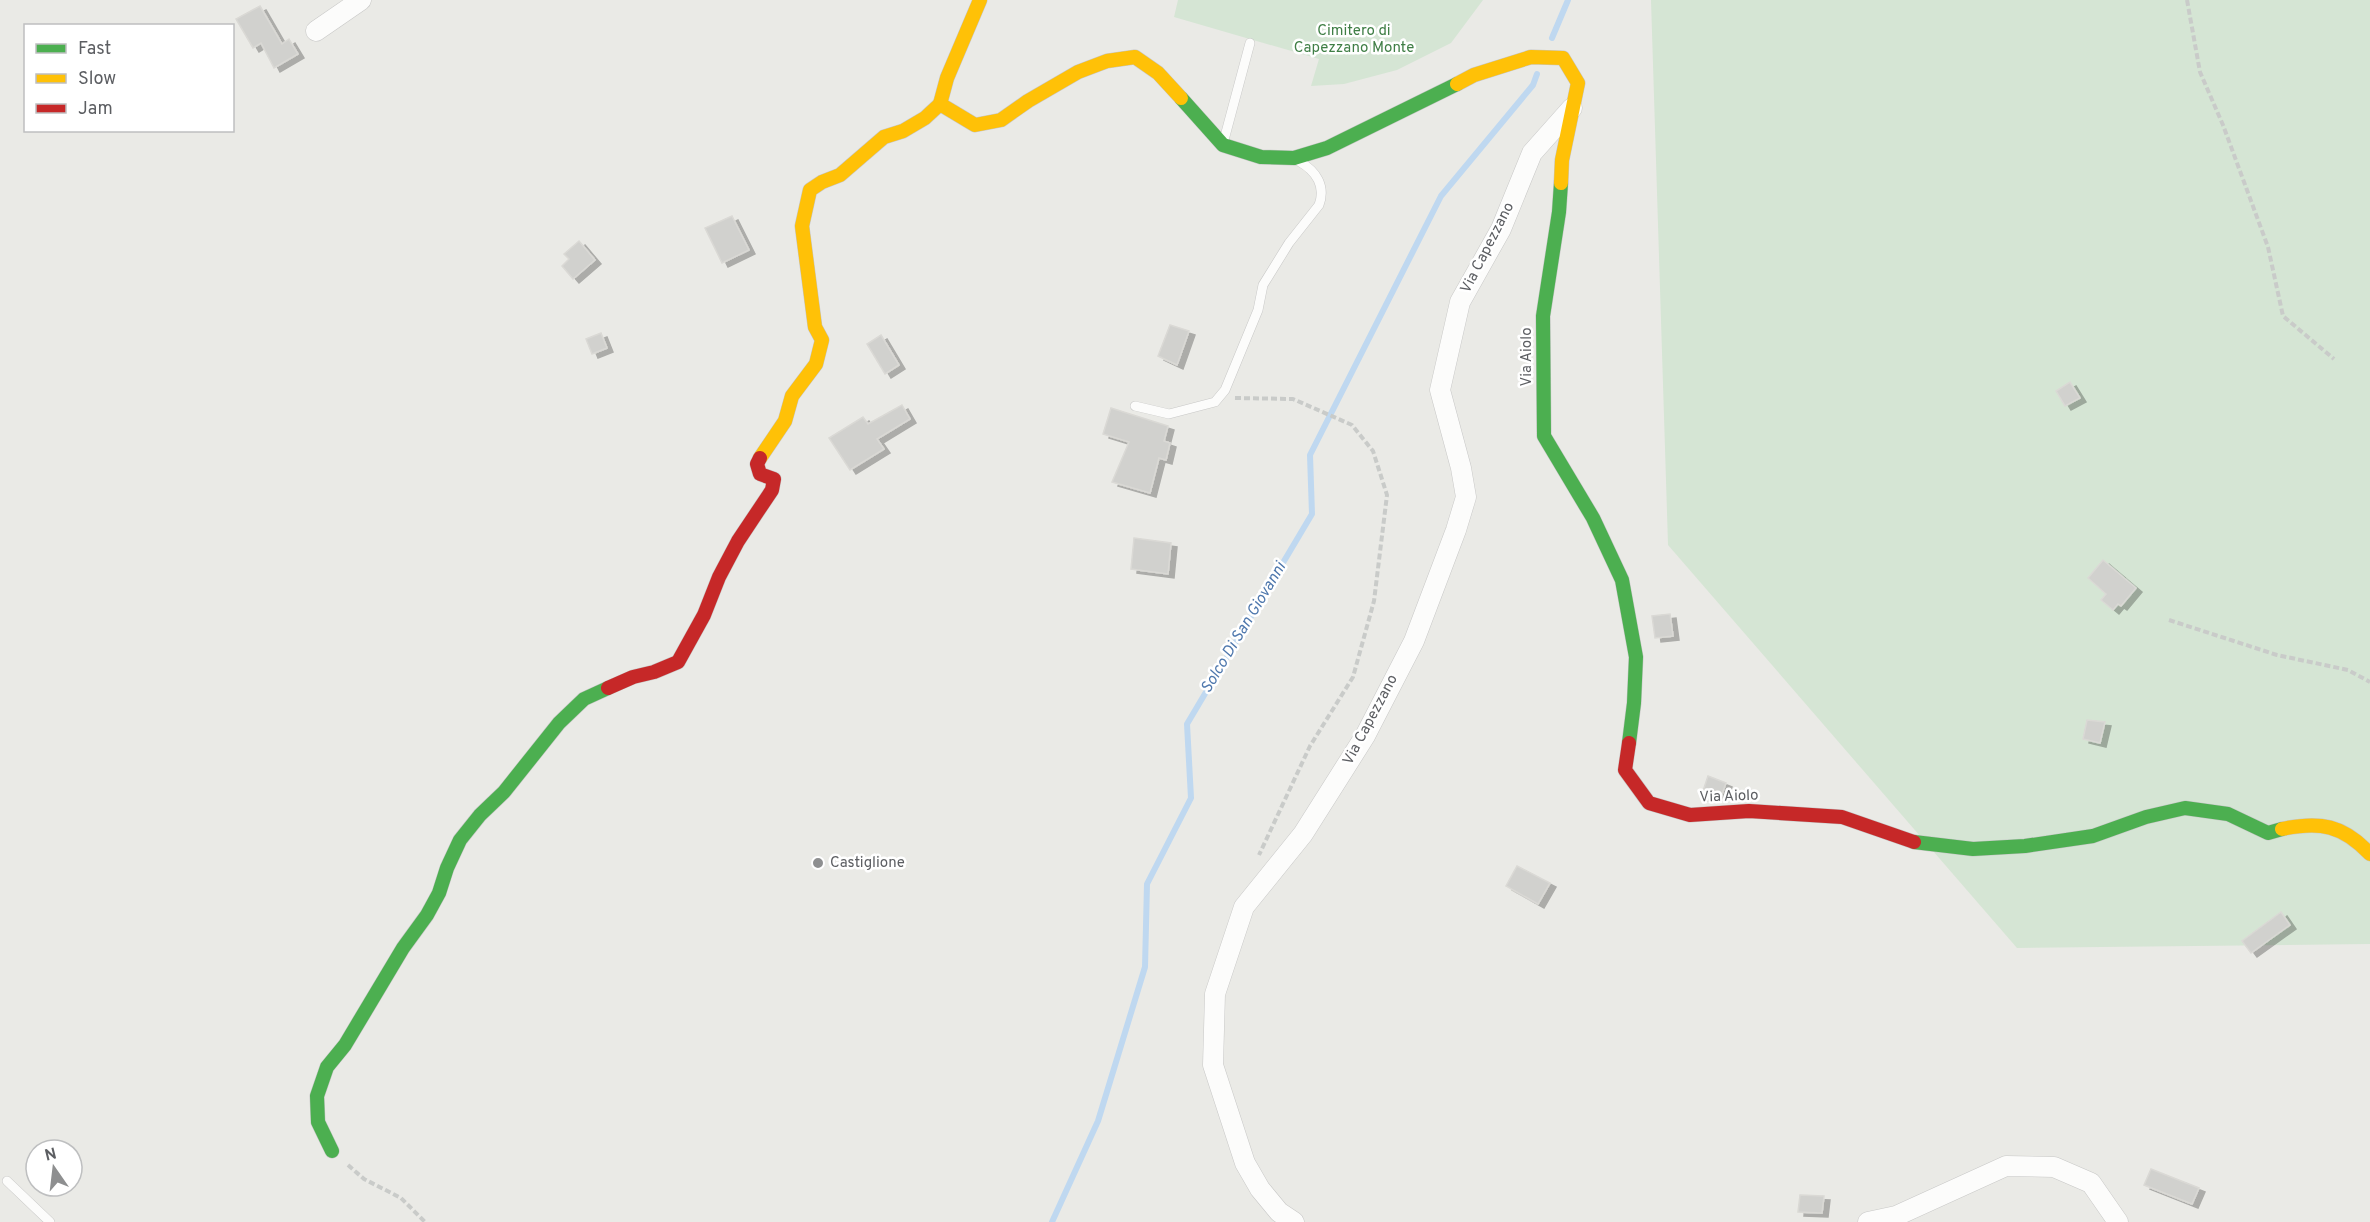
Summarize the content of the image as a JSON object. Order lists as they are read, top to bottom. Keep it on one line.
{"streets":{"street":["Via Capezzano","Via Aiolo"]},"crossings":[["Via Capezzano","Via Aiolo"]],"water":["Solco Di San Giovanni"],"parks":["Cimitero di Capezzano Monte"],"places":["Castiglione"],"legend":["Fast","Slow","Jam"],"north":"top"}
